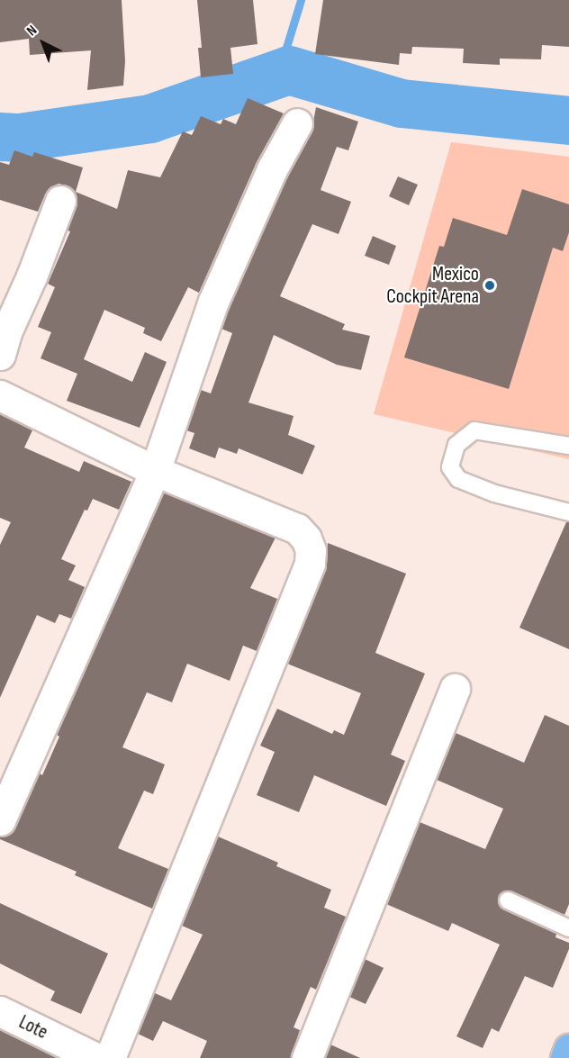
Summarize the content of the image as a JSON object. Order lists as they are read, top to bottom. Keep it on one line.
{"streets":{"street":["Lote"]},"places":["Mexico Cockpit Arena"],"north":"top left"}
